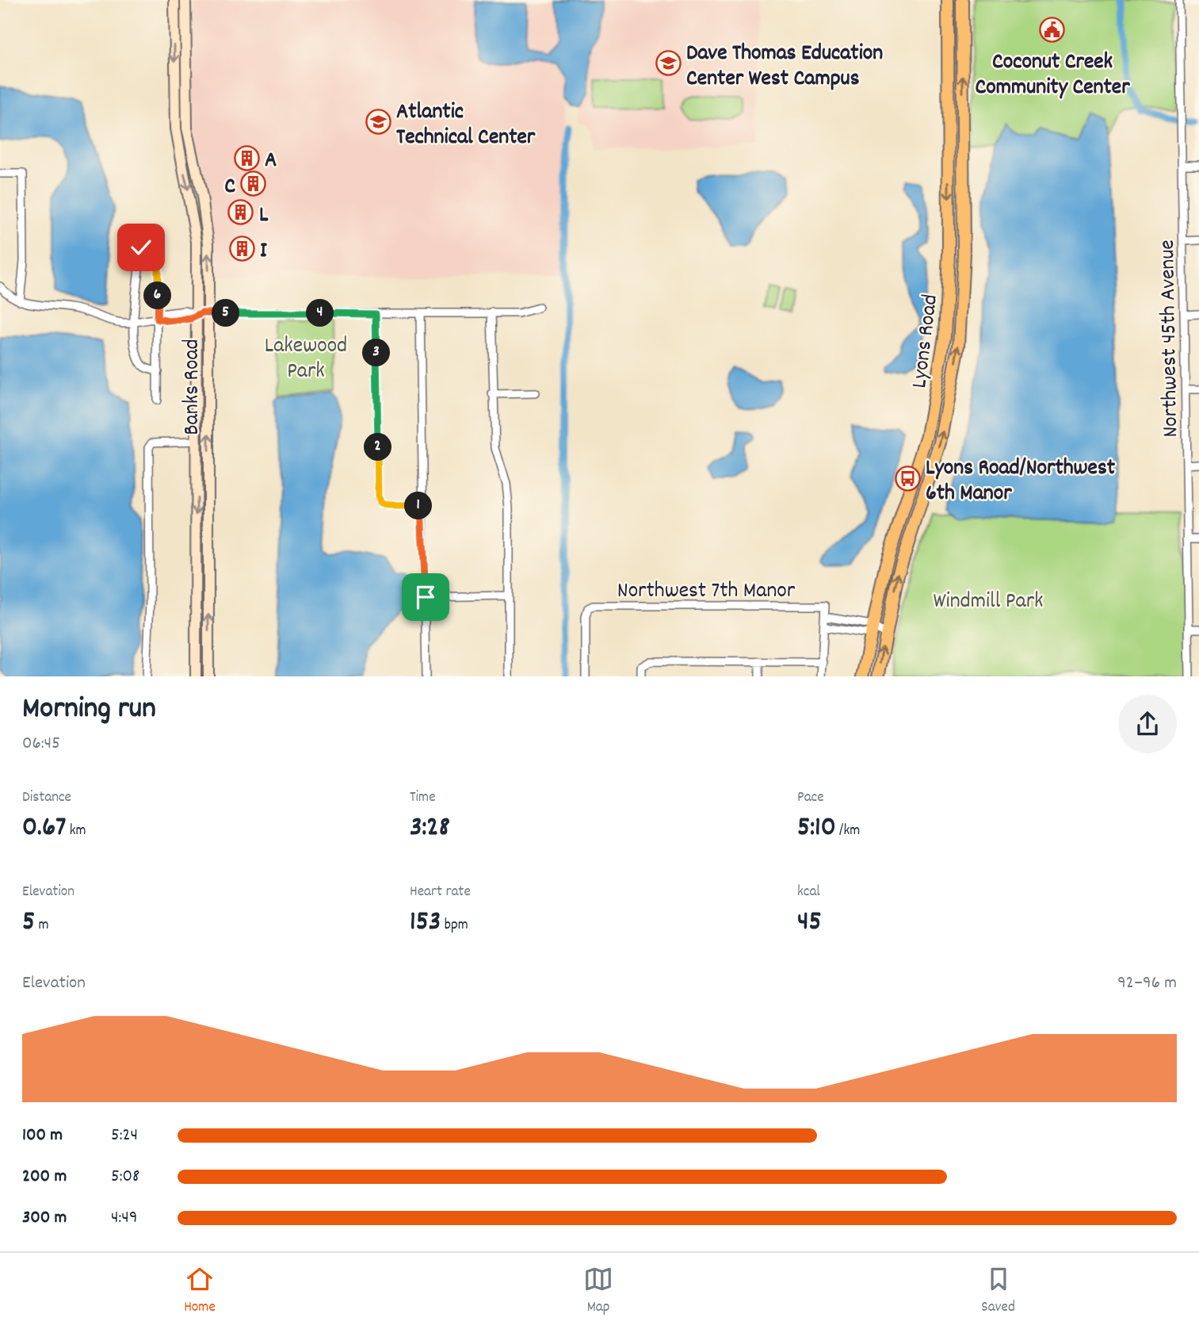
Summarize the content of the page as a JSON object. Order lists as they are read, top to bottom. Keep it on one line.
{"streets":{"main road":["Lyons Road"],"street":["Northwest 45th Avenue","Banks Road","Northwest 7th Manor"]},"parks":["Lakewood Park","Windmill Park"],"places":{"public building":["Coconut Creek Community Center"],"school or university":["Dave Thomas Education Center West Campus","Atlantic Technical Center"],"building":["A","C","L","I"],"bus stop":["Lyons Road/Northwest 6th Manor"]},"page":{"pins":["6","4","5","3","2","1"],"heading":["Morning run","06:45"],"stats":[["Distance","0.67 km"],["Time","3:28"],["Pace","5:10 /km"],["Elevation","5 m"],["Heart rate","153 bpm"],["kcal","45"]],"chart":["Elevation","92–96 m"],"list":[{"name":"100 m","note":"5:24"},{"name":"200 m","note":"5:08"},{"name":"300 m","note":"4:49"}],"tabs":["Home","Map","Saved"]}}
